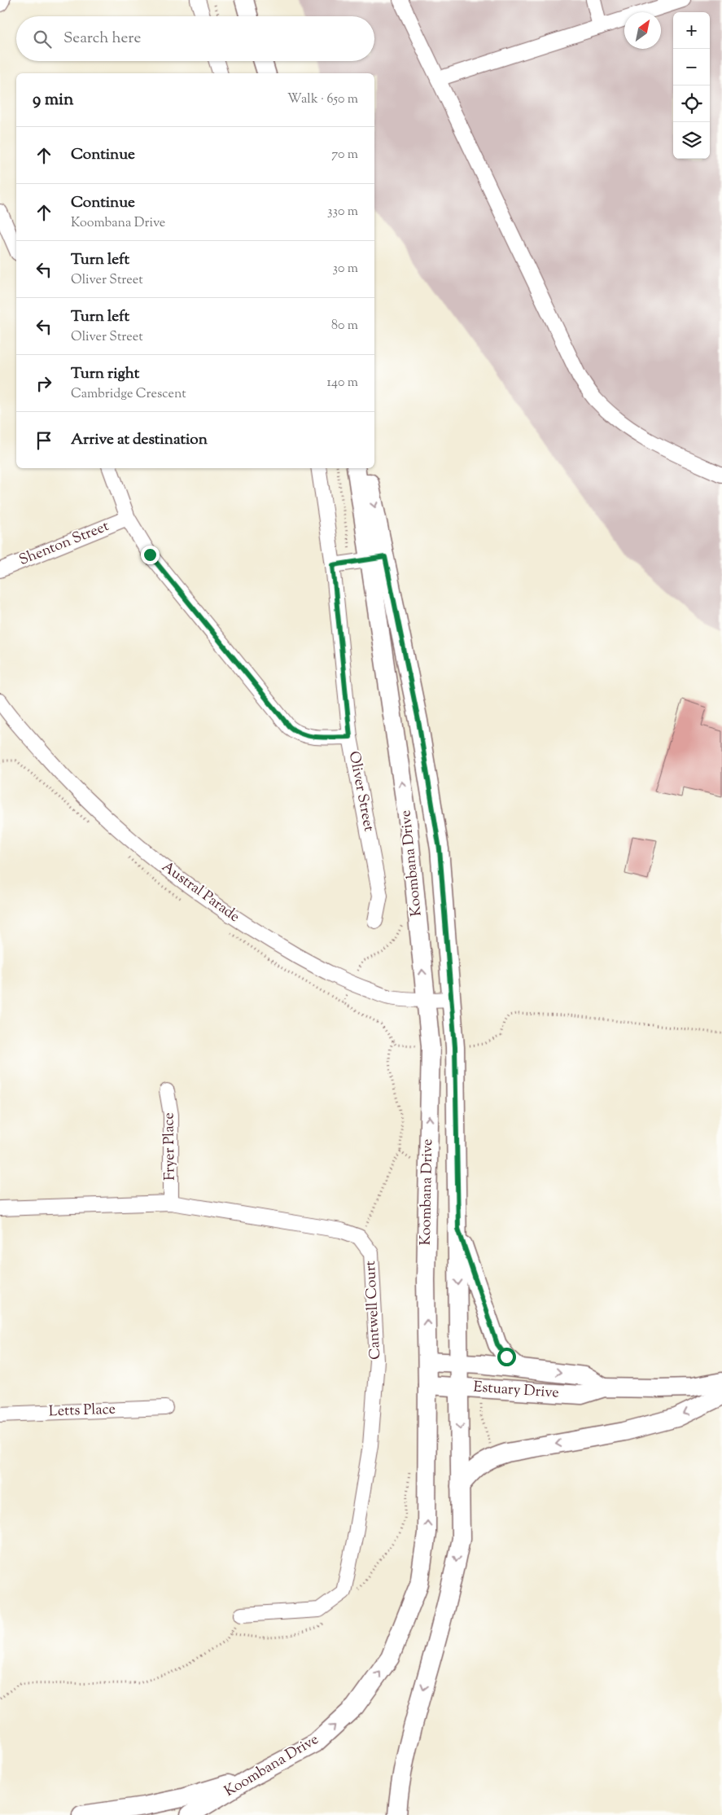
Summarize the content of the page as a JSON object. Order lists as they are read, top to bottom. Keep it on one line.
{"streets":{"main road":["Koombana Drive","Estuary Drive"],"street":["Shenton Street","Oliver Street","Austral Parade","Fryer Place","Cantwell Court","Letts Place"]},"crossings":[["Koombana Drive","Austral Parade"],["Koombana Drive","Estuary Drive"]],"north":"top right","page":{"map_buttons":["+","−"],"search":"Search here","heading":["9 min","Walk · 650 m"],"list":[["Continue","70 m"],["Continue","Koombana Drive","330 m"],["Turn left","Oliver Street","30 m"],["Turn left","Oliver Street","80 m"],["Turn right","Cambridge Crescent","140 m"],"Arrive at destination"]}}
